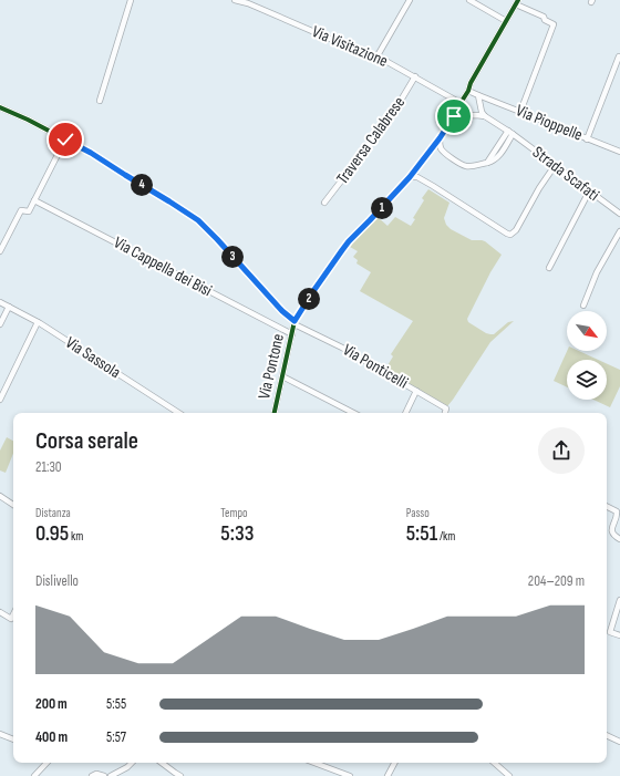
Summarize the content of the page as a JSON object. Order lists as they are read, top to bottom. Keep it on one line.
{"streets":{"street":["Via Visitazione","Via Pioppelle","Traversa Calabrese","Strada Scafati","Via Cappella dei Bisi","Via Sassola","Via Pontone","Via Ponticelli"]},"crossings":[["Via Visitazione","Traversa Calabrese"],["Strada Scafati","Via Pontone"],["Via Cappella dei Bisi","Via Pontone"],["Via Pontone","Via Ponticelli"]],"north":"bottom right","page":{"pins":["4","1","3","2"],"heading":["Corsa serale","21:30"],"stats":[["Distanza","0.95 km"],["Tempo","5:33"],["Passo","5:51 /km"]],"chart":["Dislivello","204–209 m"],"list":[{"name":"200 m","note":"5:55"},{"name":"400 m","note":"5:57"}]}}
